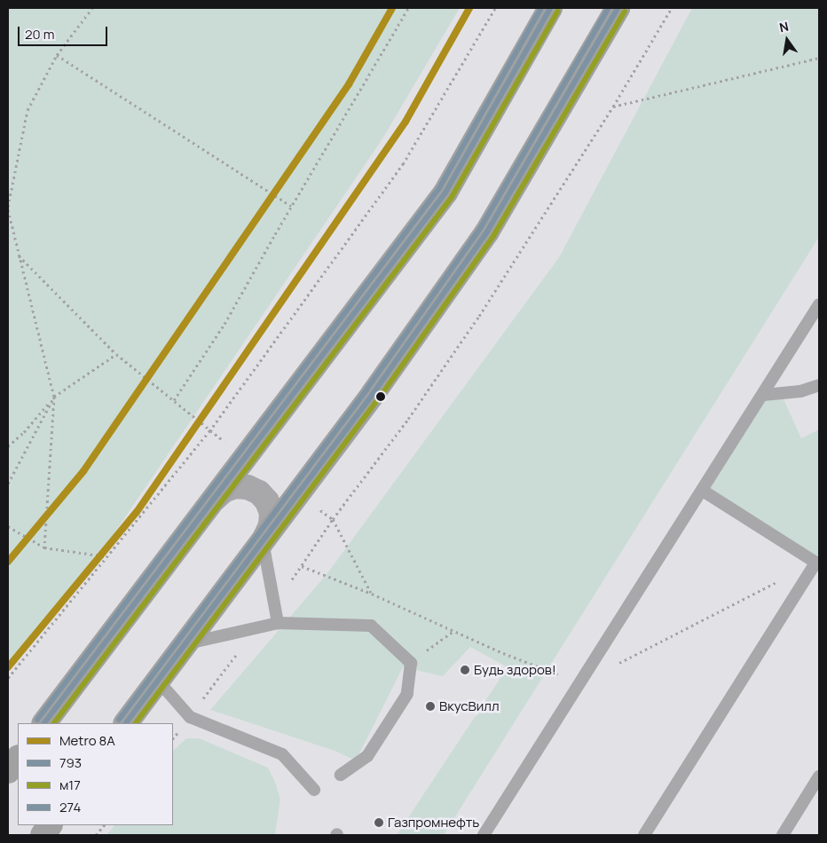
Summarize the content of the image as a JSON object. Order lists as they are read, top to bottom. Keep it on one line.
{"places":["Будь здоров!","ВкусВилл","Газпромнефть"],"lines":["metro line 8А","transit line 793","transit line 274","transit line м17"],"legend":["Metro 8А","793","м17","274"],"scale_bar":"20 m","north":"top"}
